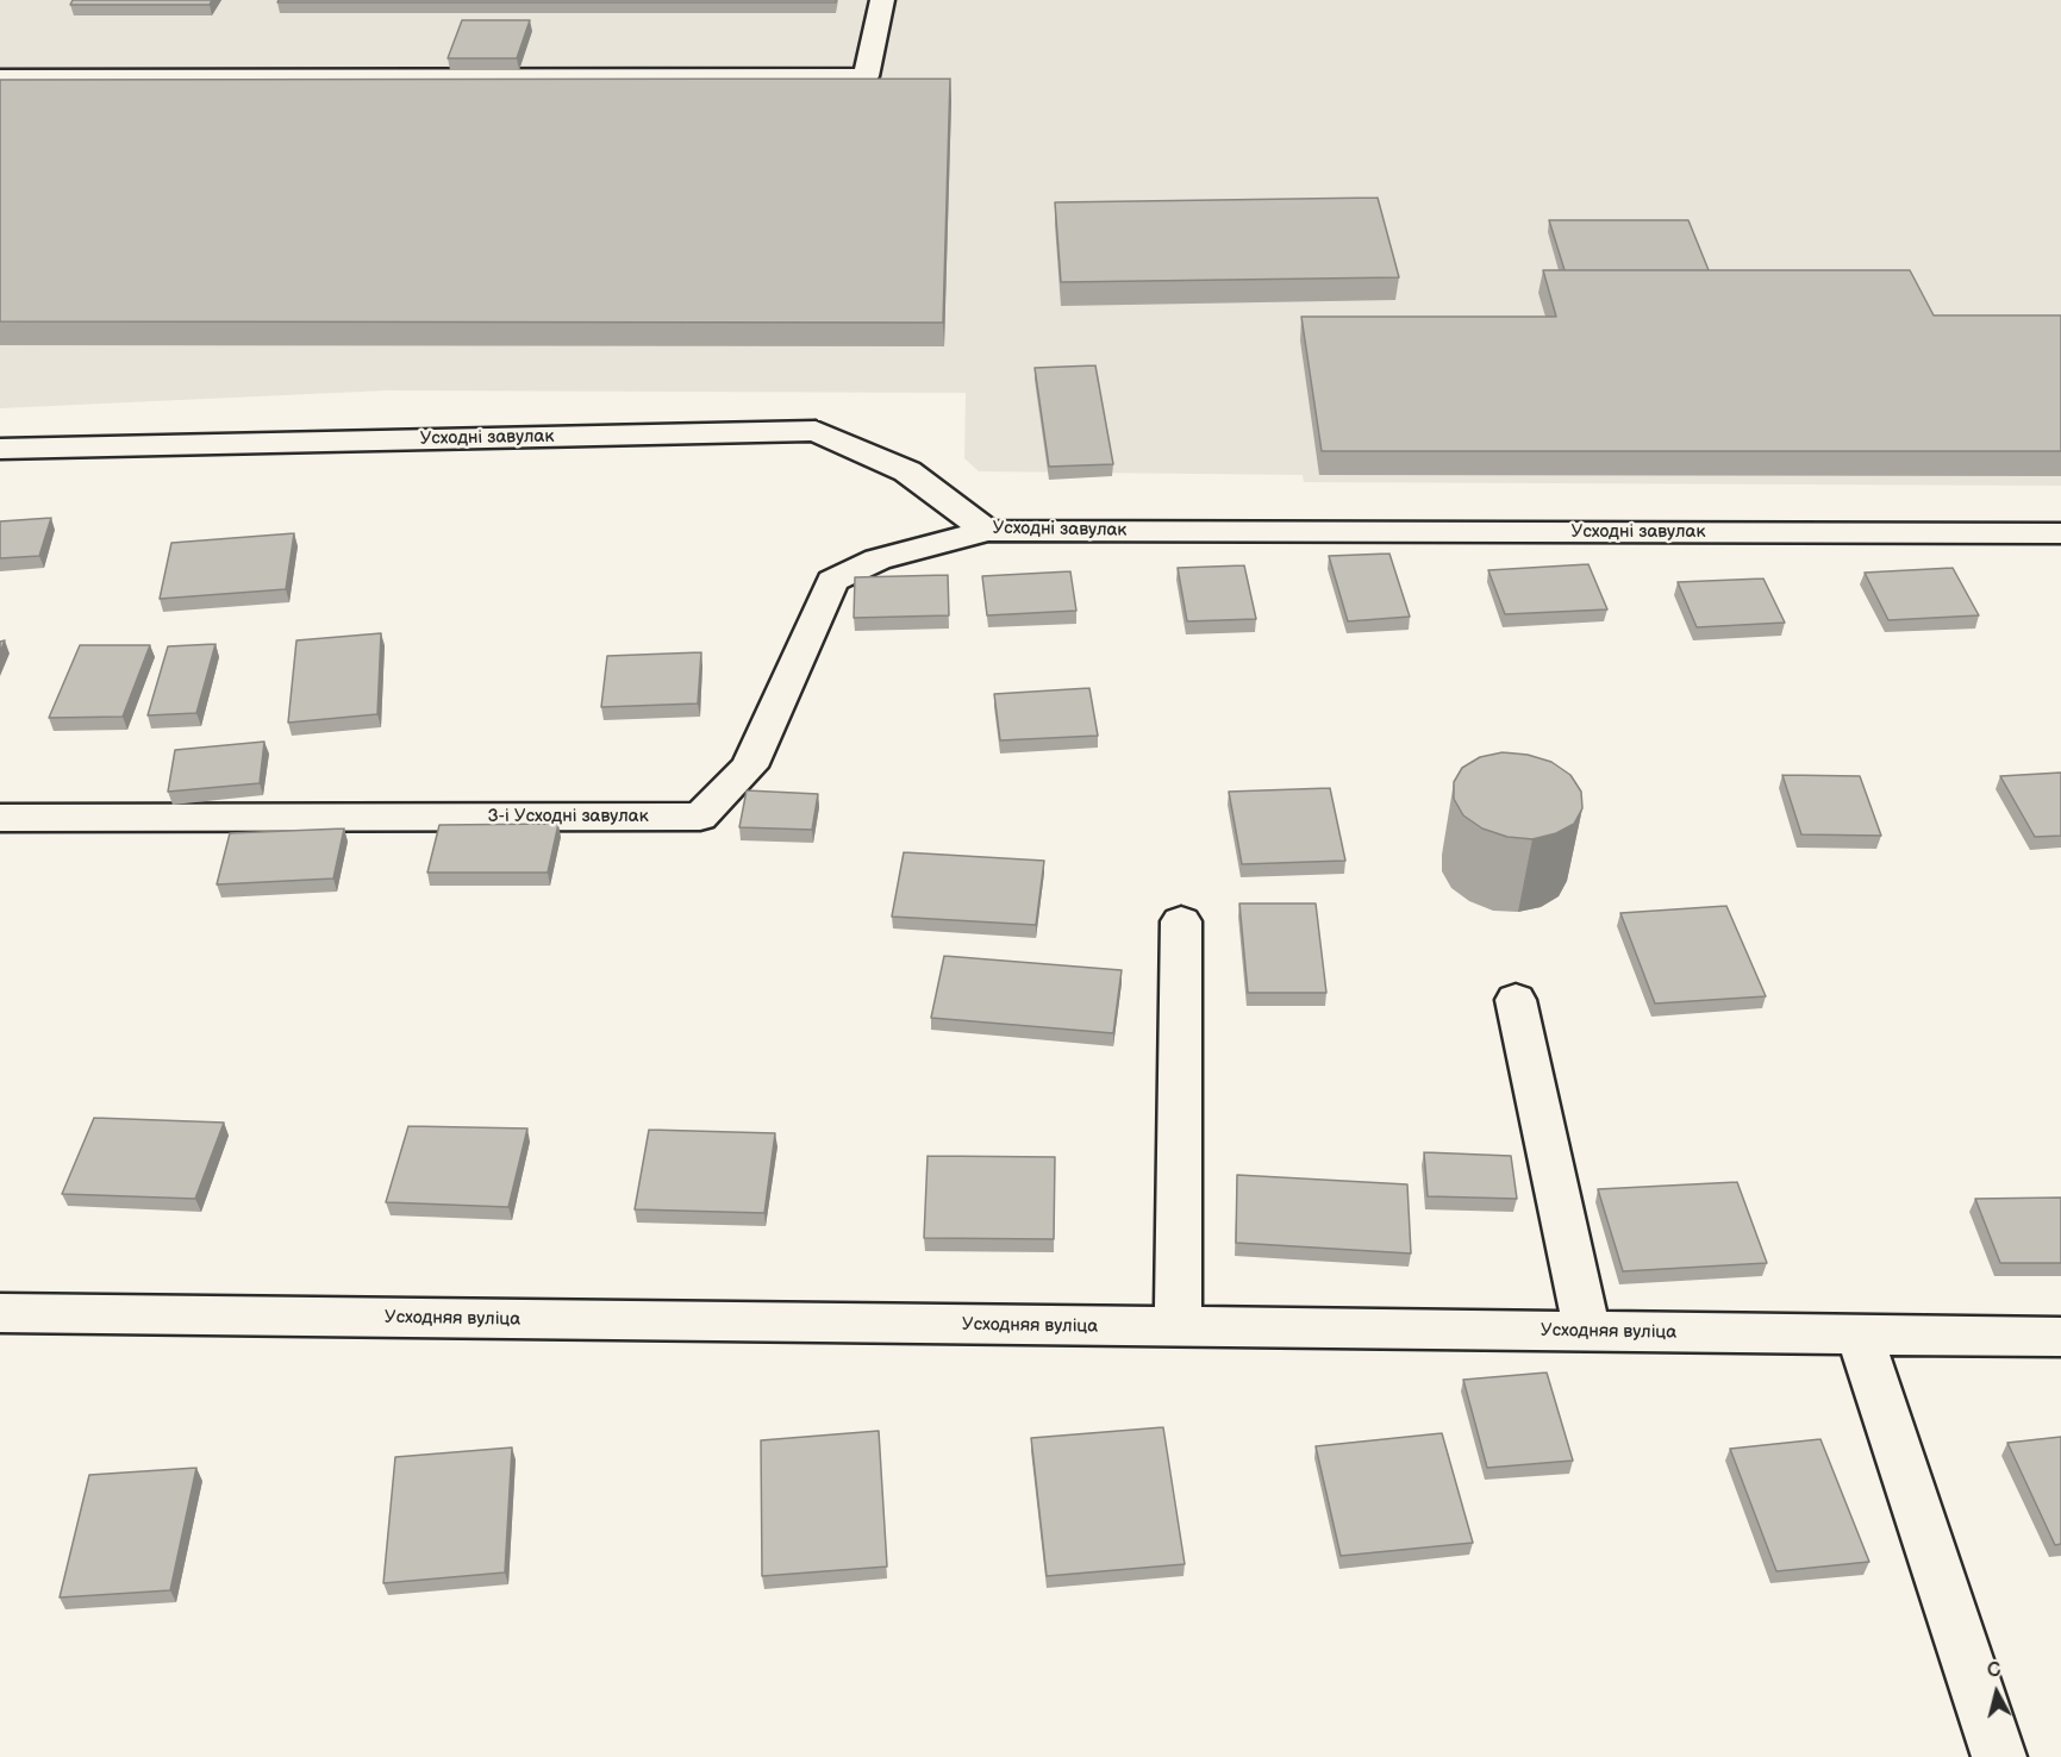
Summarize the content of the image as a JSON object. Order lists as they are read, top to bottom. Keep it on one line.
{"streets":{"street":["Усходні завулак","3-і Усходні завулак","Усходняя вуліца"]},"crossings":[["Усходні завулак","3-і Усходні завулак"]],"north":"top"}
